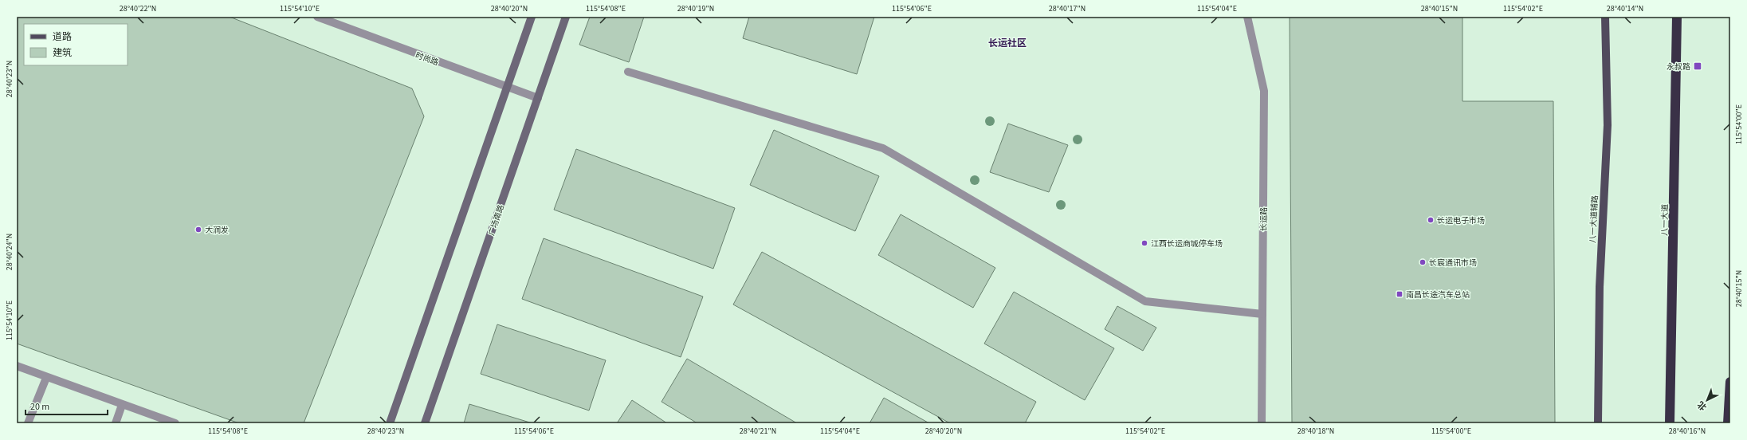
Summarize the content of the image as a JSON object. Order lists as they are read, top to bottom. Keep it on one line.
{"streets":{"highway":["八一大道"],"main road":["八一大道辅路"],"street":["时尚路","长运路","广场南路"]},"crossings":[["时尚路","广场南路"]],"districts":["长运社区"],"places":{"transit":["永叔路","南昌长途汽车总站"],"other":["长运电子市场","大润发","江西长运商城停车场","长宸通讯市场"]},"legend":["道路","建筑"],"scale_bar":"20 m","north":"bottom left","coordinates":["28°40'22\"N","115°54'10\"E","28°40'20\"N","115°54'08\"E","28°40'19\"N","115°54'06\"E","28°40'17\"N","115°54'04\"E","28°40'15\"N","115°54'02\"E","28°40'14\"N","28°40'23\"N","115°54'00\"E","28°40'24\"N","28°40'21\"N","28°40'18\"N","28°40'16\"N"]}
